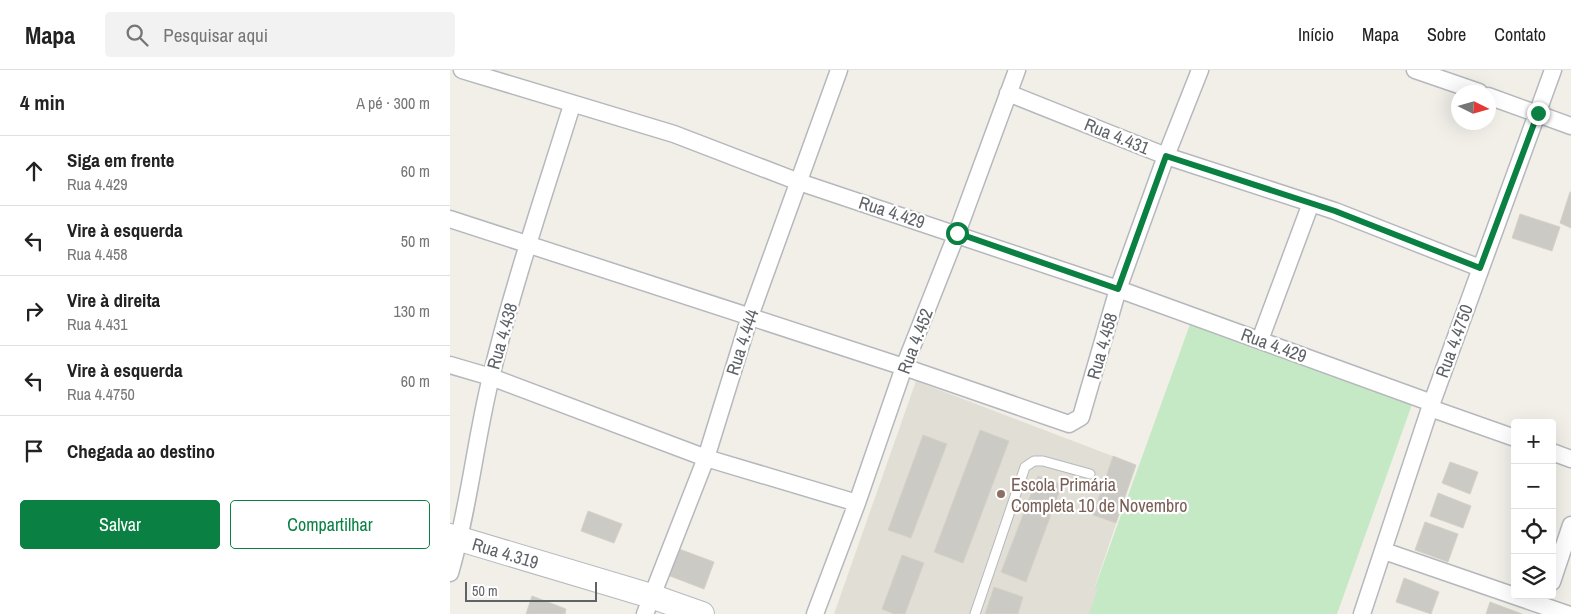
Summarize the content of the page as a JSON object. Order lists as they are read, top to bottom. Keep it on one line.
{"streets":{"street":["Rua 4.431","Rua 4.429","Rua 4.438","Rua 4.452","Rua 4.4750","Rua 4.444","Rua 4.458","Rua 4.319"]},"crossings":[["Rua 4.431","Rua 4.452"],["Rua 4.431","Rua 4.4750"],["Rua 4.431","Rua 4.458"],["Rua 4.429","Rua 4.438"],["Rua 4.429","Rua 4.452"],["Rua 4.429","Rua 4.4750"],["Rua 4.429","Rua 4.444"],["Rua 4.429","Rua 4.458"],["Rua 4.438","Rua 4.458"],["Rua 4.438","Rua 4.319"],["Rua 4.452","Rua 4.458"],["Rua 4.444","Rua 4.458"],["Rua 4.444","Rua 4.319"]],"places":["Escola Primária Completa 10 de Novembro"],"scale_bar":"50 m","north":"right","page":{"header":"Mapa","search":"Pesquisar aqui","nav":["Início","Mapa","Sobre","Contato"],"heading":["4 min","A pé · 300 m"],"list":[["Siga em frente","Rua 4.429","60 m"],["Vire à esquerda","Rua 4.458","50 m"],["Vire à direita","Rua 4.431","130 m"],["Vire à esquerda","Rua 4.4750","60 m"],"Chegada ao destino"],"map_buttons":["+","−"],"buttons":["Salvar","Compartilhar"],"scale":"50 m"}}
